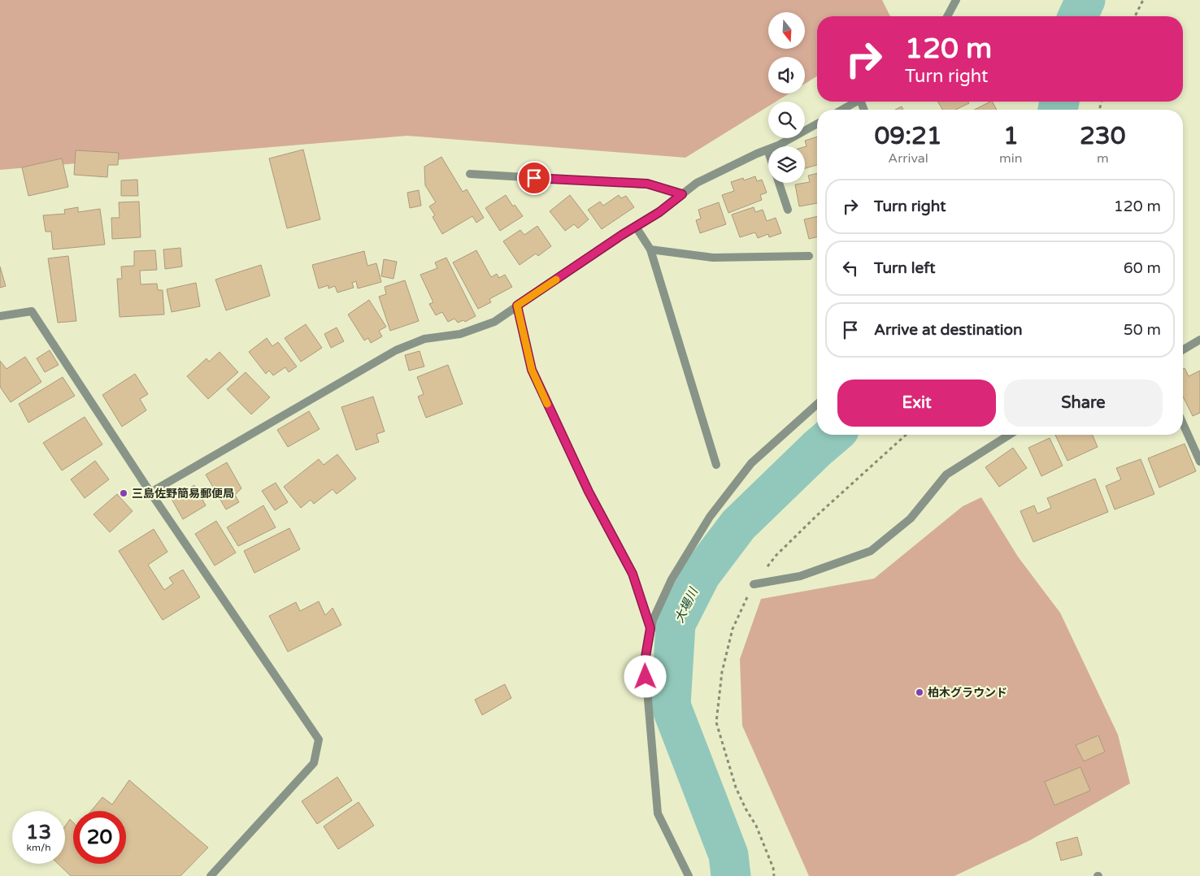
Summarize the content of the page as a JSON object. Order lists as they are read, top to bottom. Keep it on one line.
{"water":["大場川"],"places":["三島佐野簡易郵便局","柏木グラウンド"],"north":"bottom","page":{"turn":["120 m","Turn right"],"eta":["09:21","Arrival","1","min","230","m"],"list":[{"name":"Turn right","value":"120 m"},{"name":"Turn left","value":"60 m"},{"name":"Arrive at destination","value":"50 m"}],"buttons":["Exit","Share"],"speed":"13 km/h","limit":"20"}}
